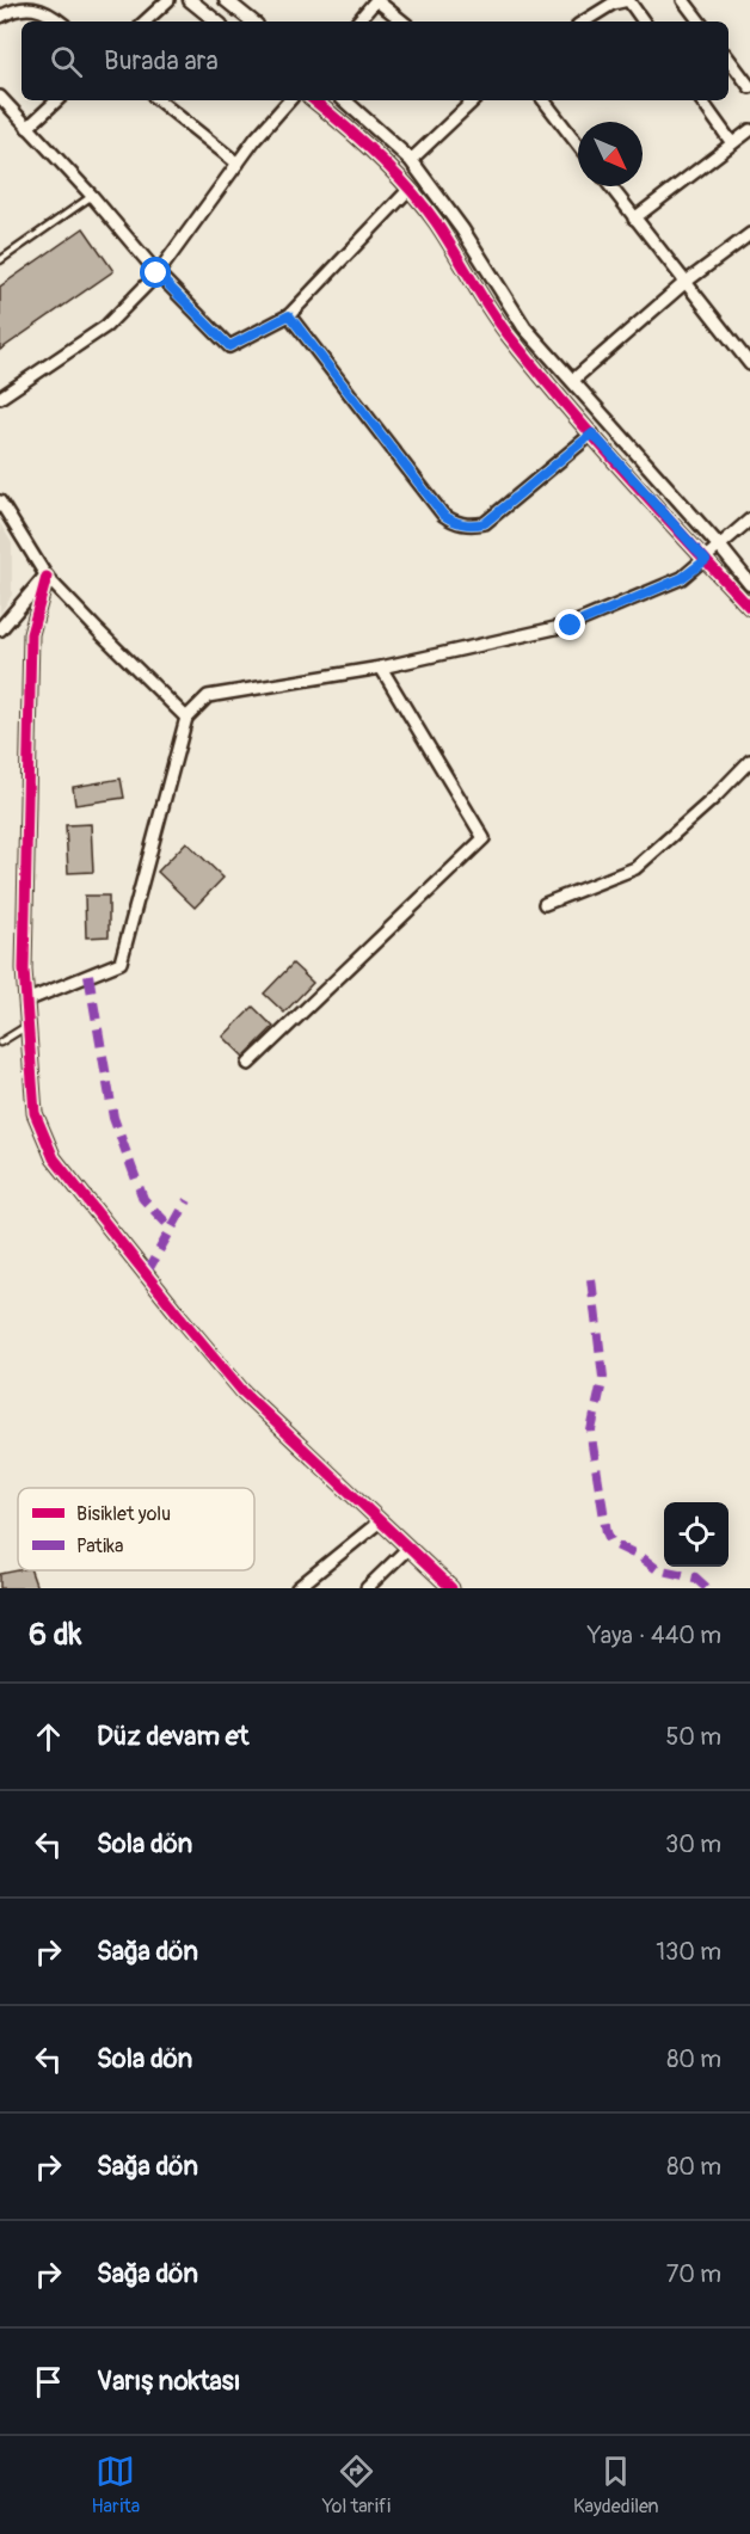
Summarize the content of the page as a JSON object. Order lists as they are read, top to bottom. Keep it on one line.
{"legend":["Bisiklet yolu","Patika"],"north":"bottom right","page":{"search":"Burada ara","heading":["6 dk","Yaya · 440 m"],"list":[["Düz devam et","50 m"],["Sola dön","30 m"],["Sağa dön","130 m"],["Sola dön","80 m"],["Sağa dön","80 m"],["Sağa dön","70 m"],"Varış noktası"],"nav":["Harita","Yol tarifi","Kaydedilen"]}}
